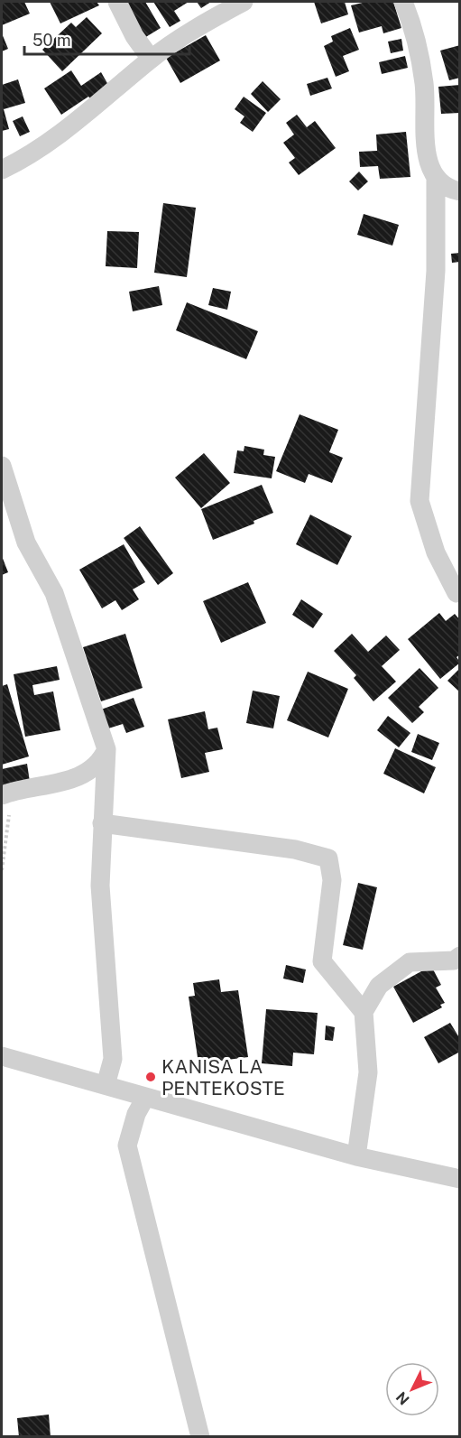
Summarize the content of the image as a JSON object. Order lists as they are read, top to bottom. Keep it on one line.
{"places":["KANISA LA PENTEKOSTE"],"scale_bar":"50 m","north":"bottom left"}
